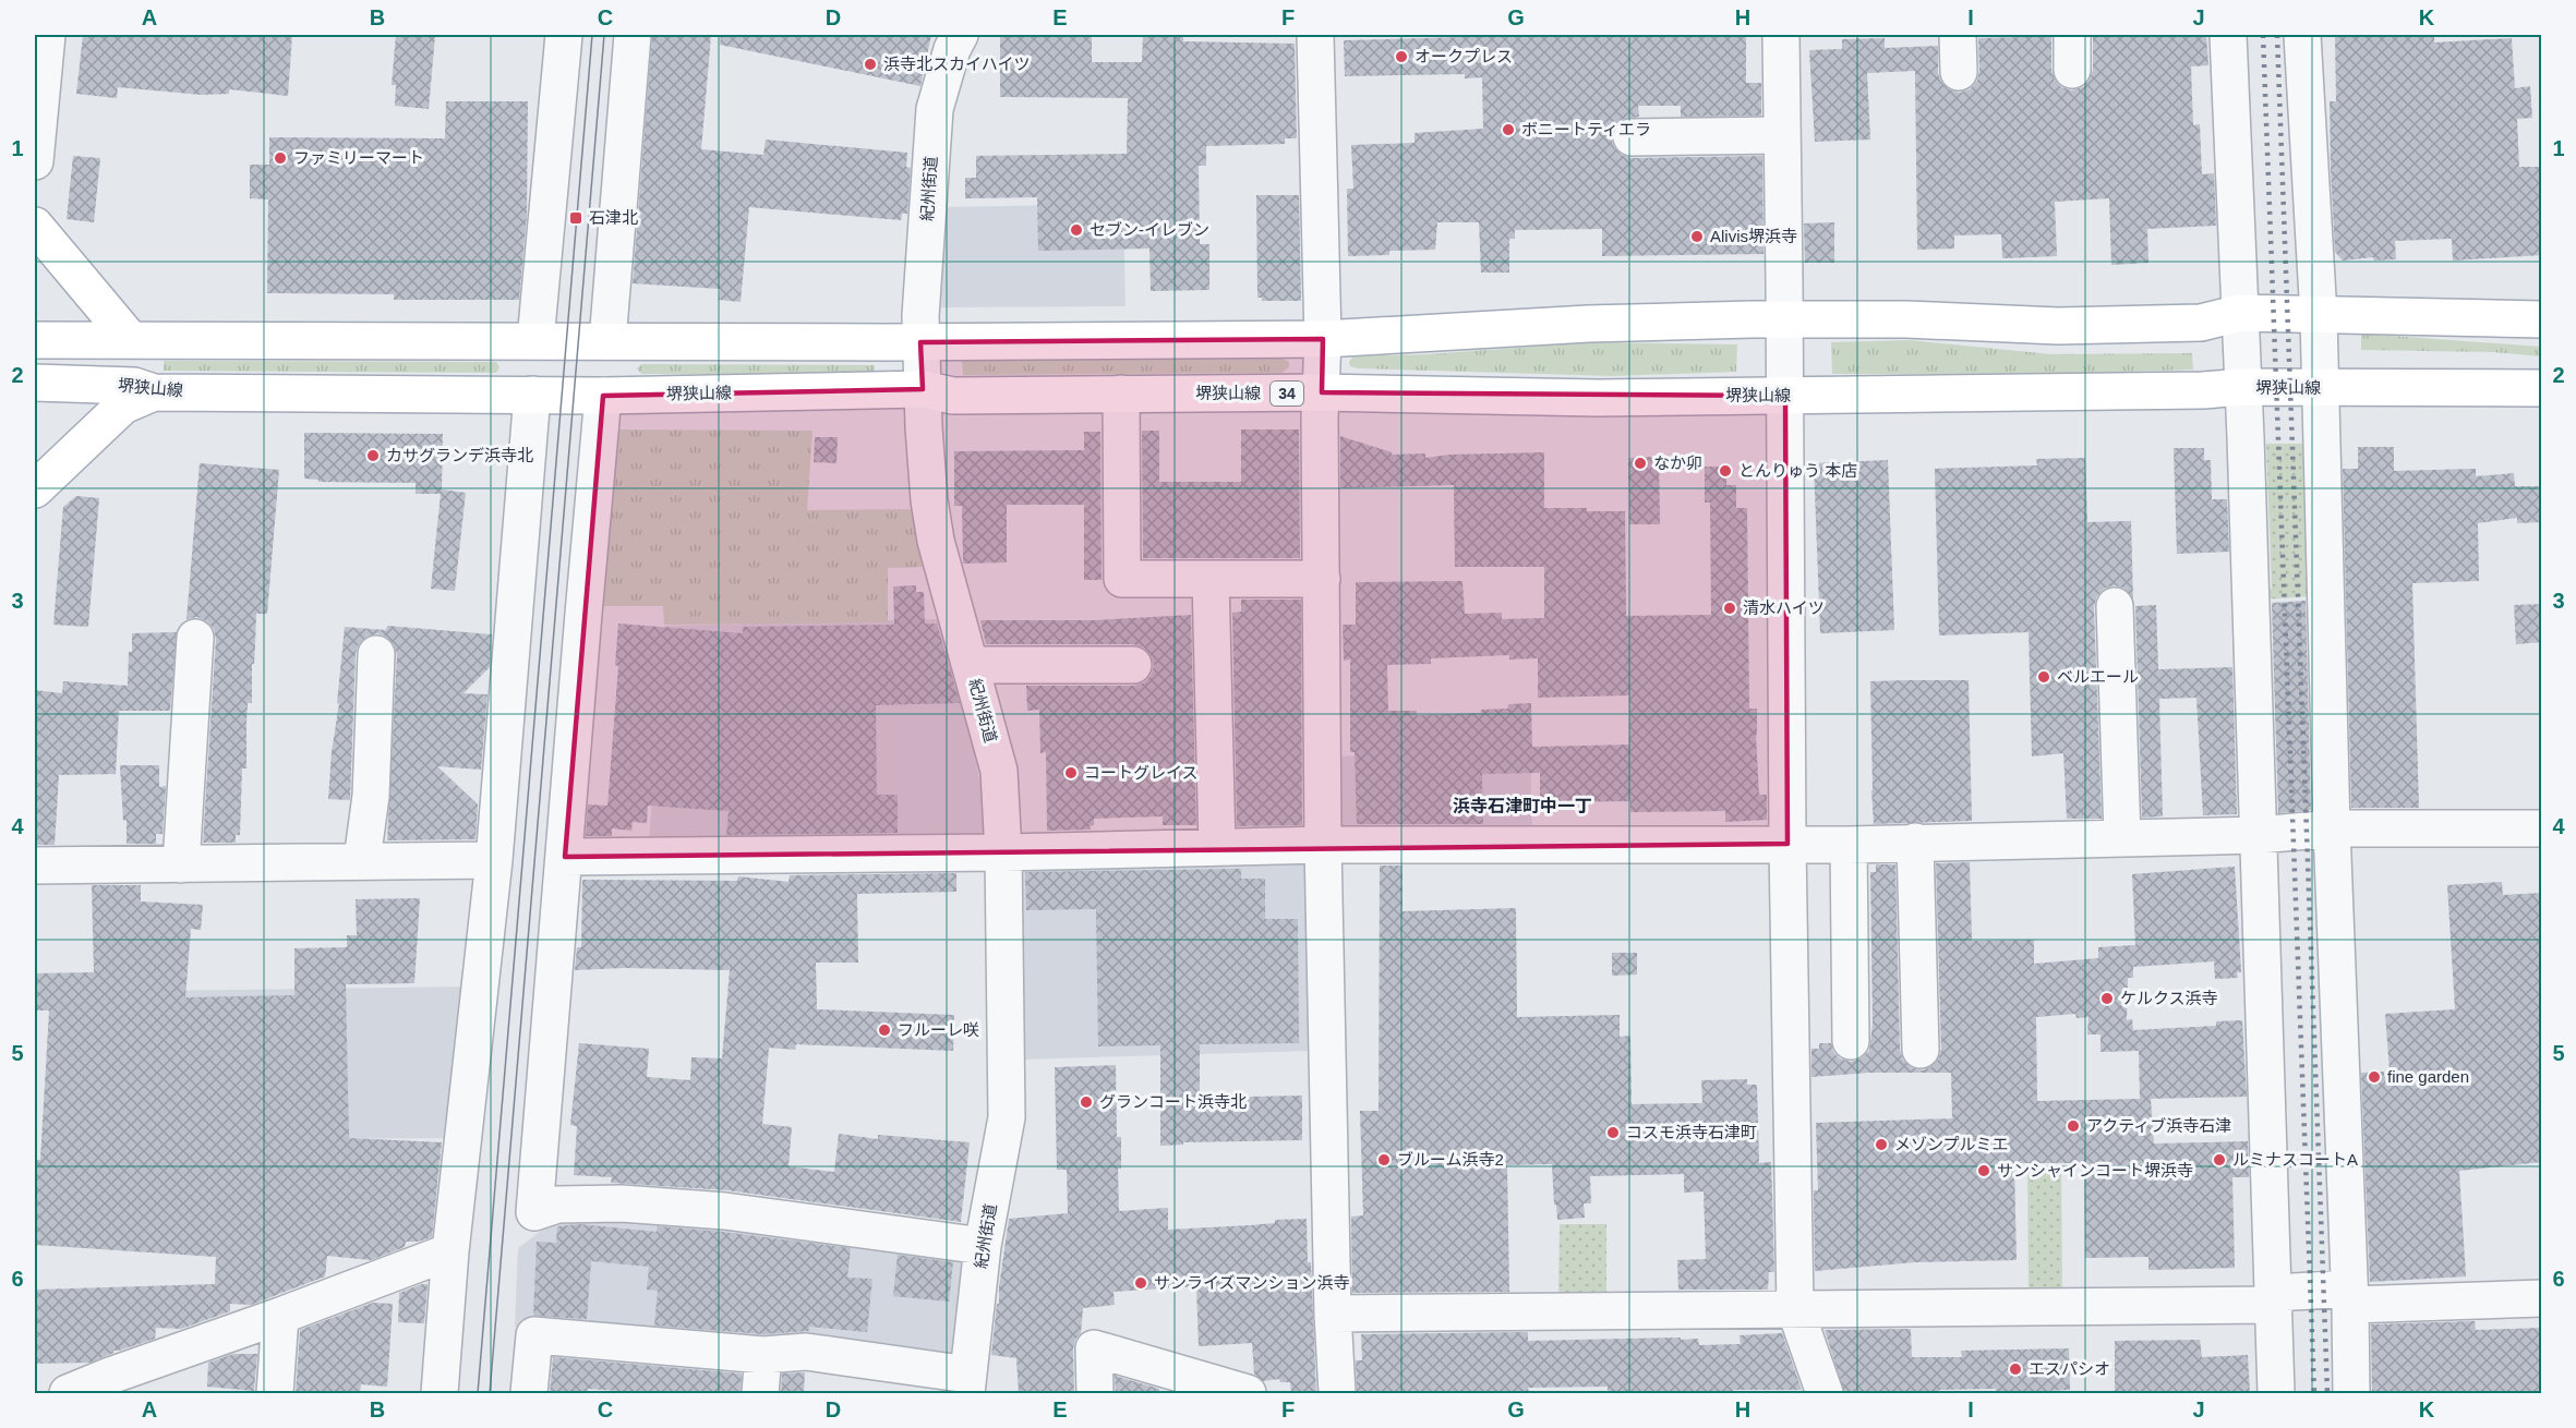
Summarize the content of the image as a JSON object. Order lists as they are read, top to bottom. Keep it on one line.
{"streets":{"main road":["堺狭山線","34"],"street":["紀州街道"]},"crossings":[["紀州街道","堺狭山線"]],"districts":["浜寺石津町中一丁"],"places":{"other":["オークプレス","浜寺北スカイハイツ","ボニートティエラ","ファミリーマート","セブン-イレブン","Alivis堺浜寺","カサグランデ浜寺北","なか卯","とんりゅう 本店","清水ハイツ","ベルエール","コートグレイス","ケルクス浜寺","フルーレ咲","fine garden","グランコート浜寺北","アクティブ浜寺石津","コスモ浜寺石津町","メゾンプルミエ","ブルーム浜寺2","ルミナスコートA","サンシャインコート堺浜寺","サンライズマンション浜寺","エスパシオ"],"transit":["石津北"]},"grid":{"columns":["A","B","C","D","E","F","G","H","I","J","K"],"rows":["1","2","3","4","5","6"]}}
